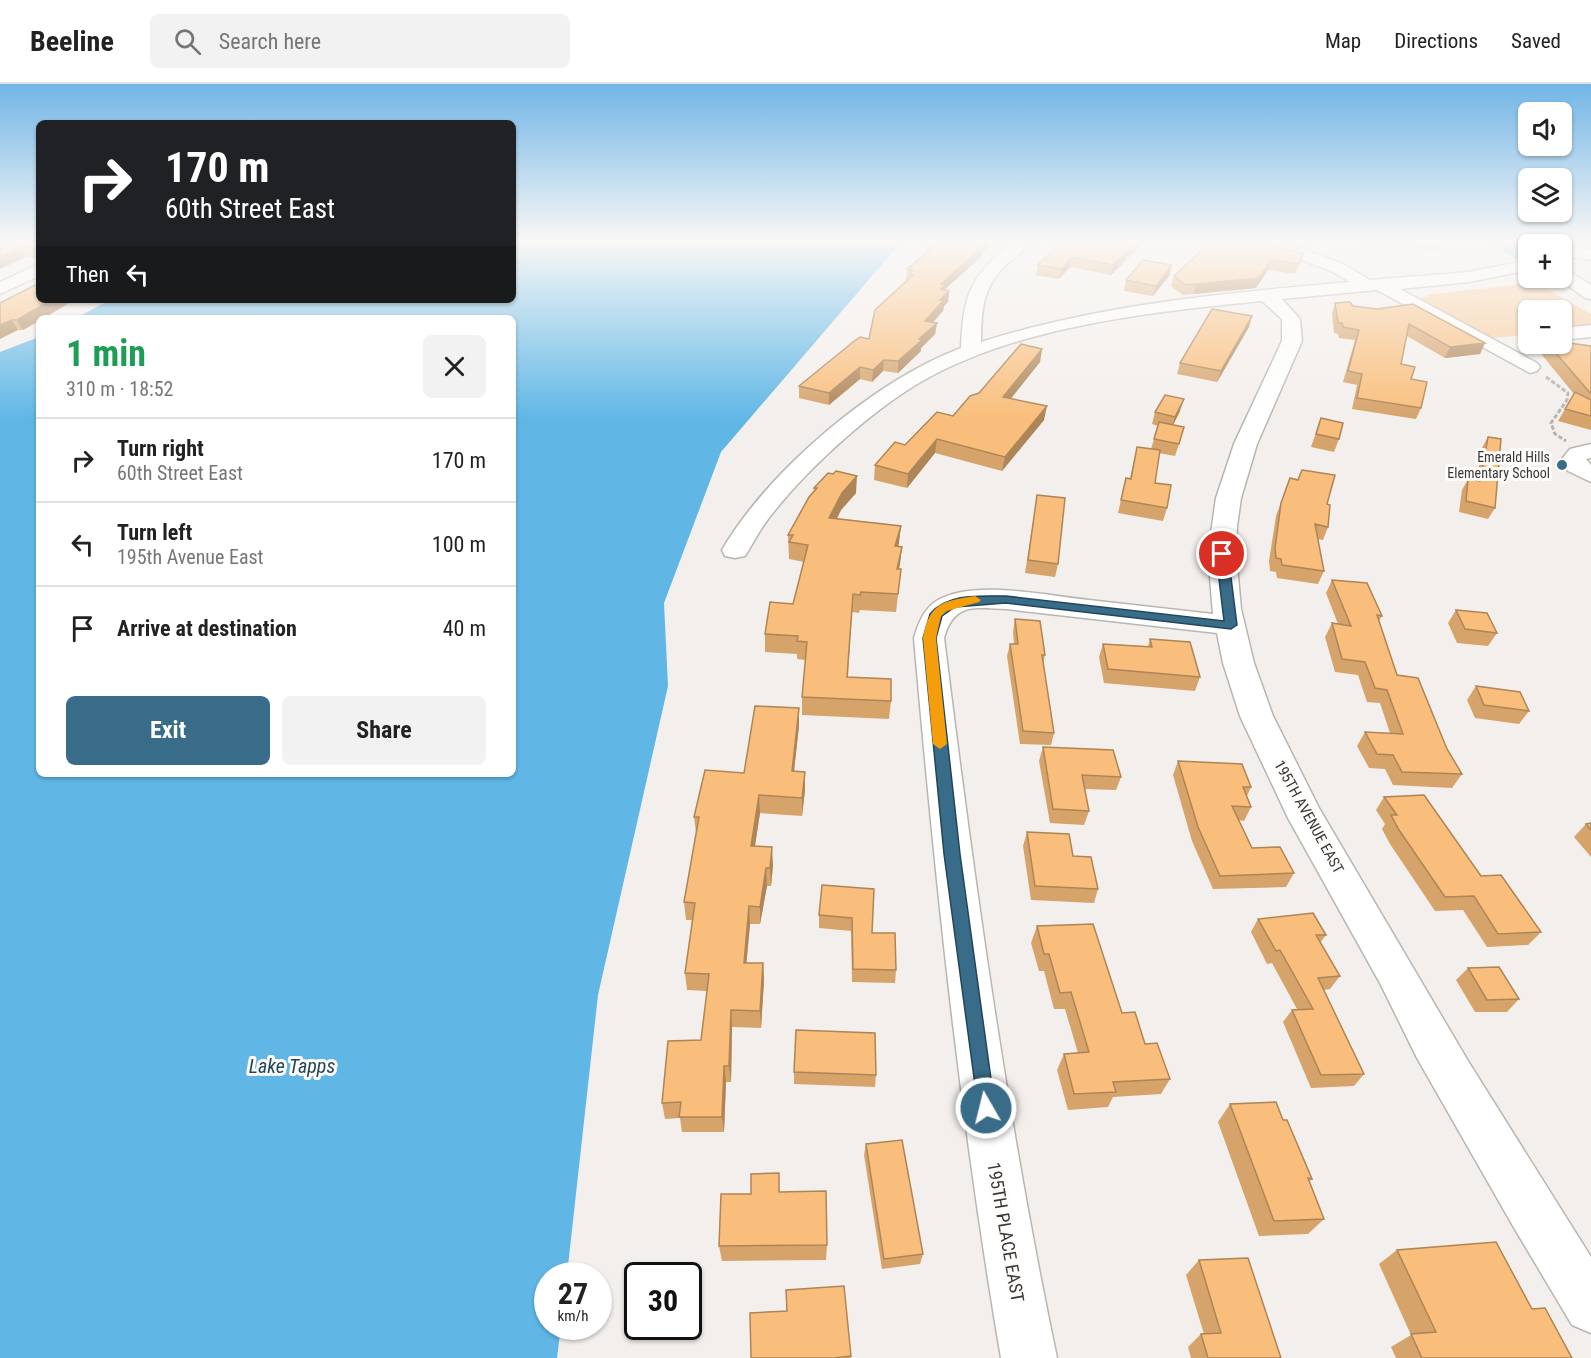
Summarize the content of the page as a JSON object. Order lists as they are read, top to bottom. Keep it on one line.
{"streets":{"street":["195TH AVENUE EAST","195TH PLACE EAST"]},"crossings":[["195TH AVENUE EAST","195TH PLACE EAST"]],"water":["Lake Tapps"],"places":["Emerald Hills Elementary School"],"page":{"header":"Beeline","search":"Search here","nav":["Map","Directions","Saved"],"map_buttons":["+","−"],"turn":["170 m","60th Street East"],"then":"Then","heading":["1 min","310 m · 18:52"],"list":[{"name":"Turn right","note":"60th Street East","value":"170 m"},{"name":"Turn left","note":"195th Avenue East","value":"100 m"},{"name":"Arrive at destination","value":"40 m"}],"buttons":["Exit","Share"],"speed":"27 km/h","limit":"30"}}
